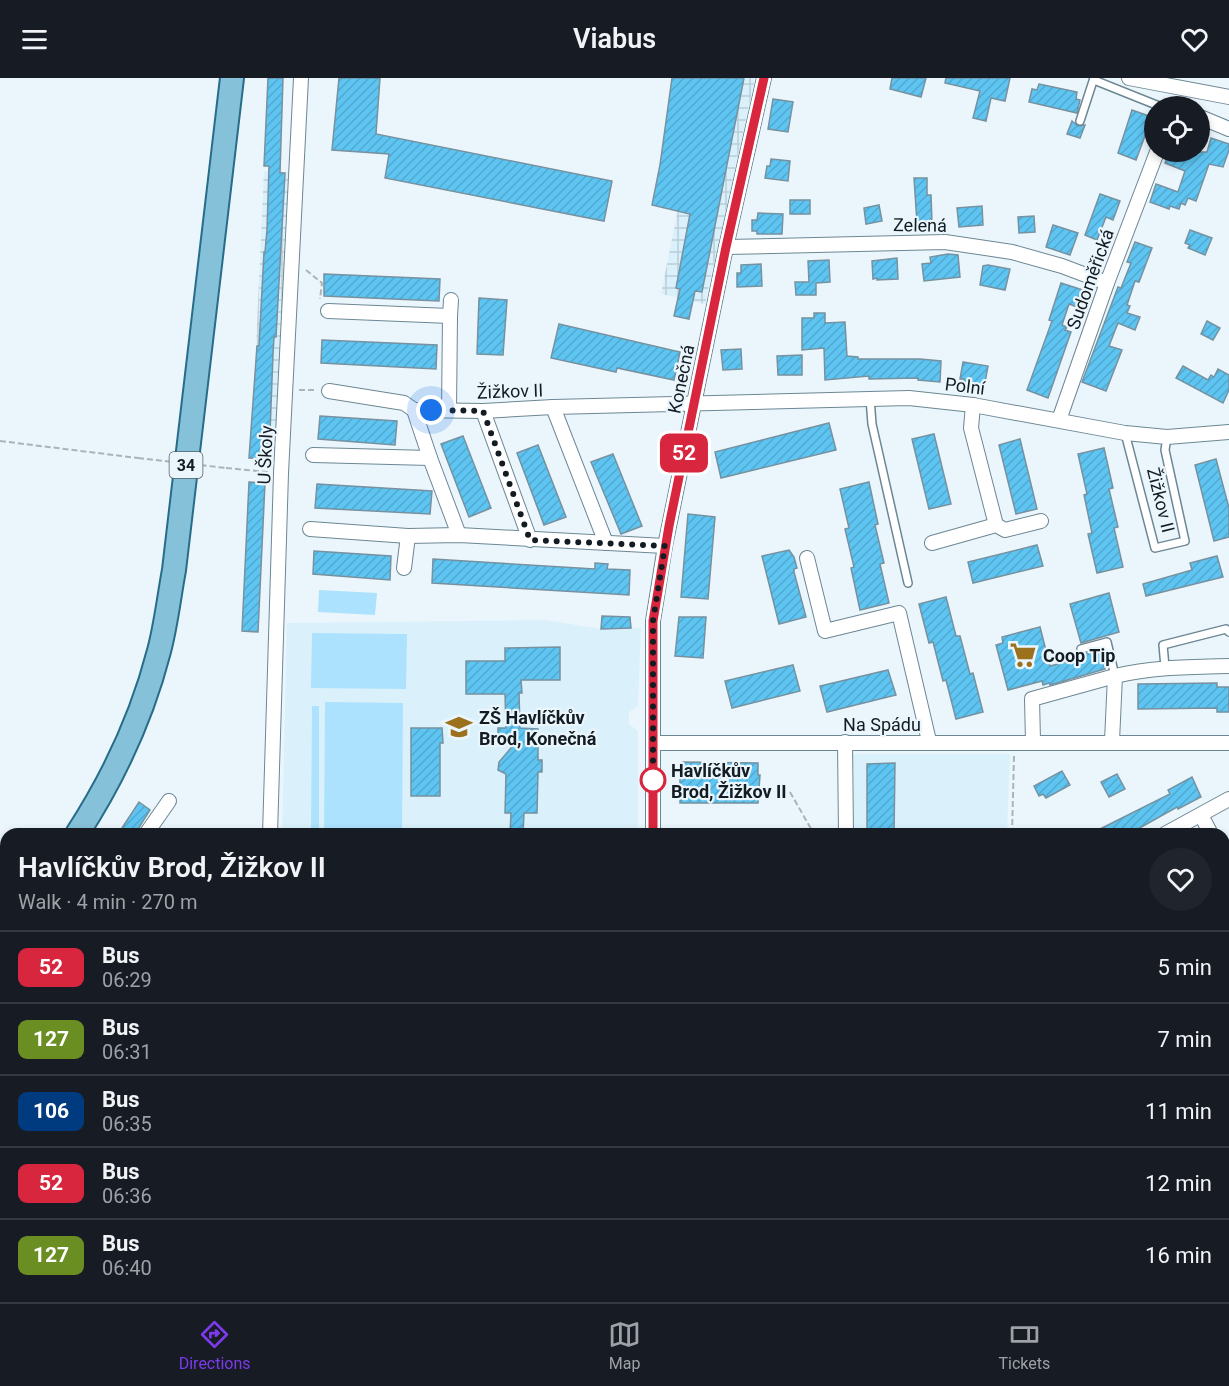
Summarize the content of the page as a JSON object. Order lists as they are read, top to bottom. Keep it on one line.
{"streets":{"main road":["34"],"street":["Zelená","Sudoměřická","Konečná","Polní","Žižkov II","U Školy","Na Spádu"]},"crossings":[["Zelená","Sudoměřická"],["Zelená","Konečná"],["Sudoměřická","Polní"],["Konečná","Polní"],["Konečná","Žižkov II"],["Konečná","Na Spádu"],["Polní","Žižkov II"]],"places":{"supermarket":["Coop Tip"],"school or university":["ZŠ Havlíčkův Brod, Konečná"],"other":["Havlíčkův Brod, Žižkov II"]},"lines":["bus line 52"],"page":{"header":"Viabus","on_map":"52","heading":["Havlíčkův Brod, Žižkov II","Walk · 4 min · 270 m"],"list":[{"mark":"52","name":"Bus","note":"06:29","value":"5 min"},{"mark":"127","name":"Bus","note":"06:31","value":"7 min"},{"mark":"106","name":"Bus","note":"06:35","value":"11 min"},{"mark":"52","name":"Bus","note":"06:36","value":"12 min"},{"mark":"127","name":"Bus","note":"06:40","value":"16 min"}],"tabs":["Directions","Map","Tickets"]}}
